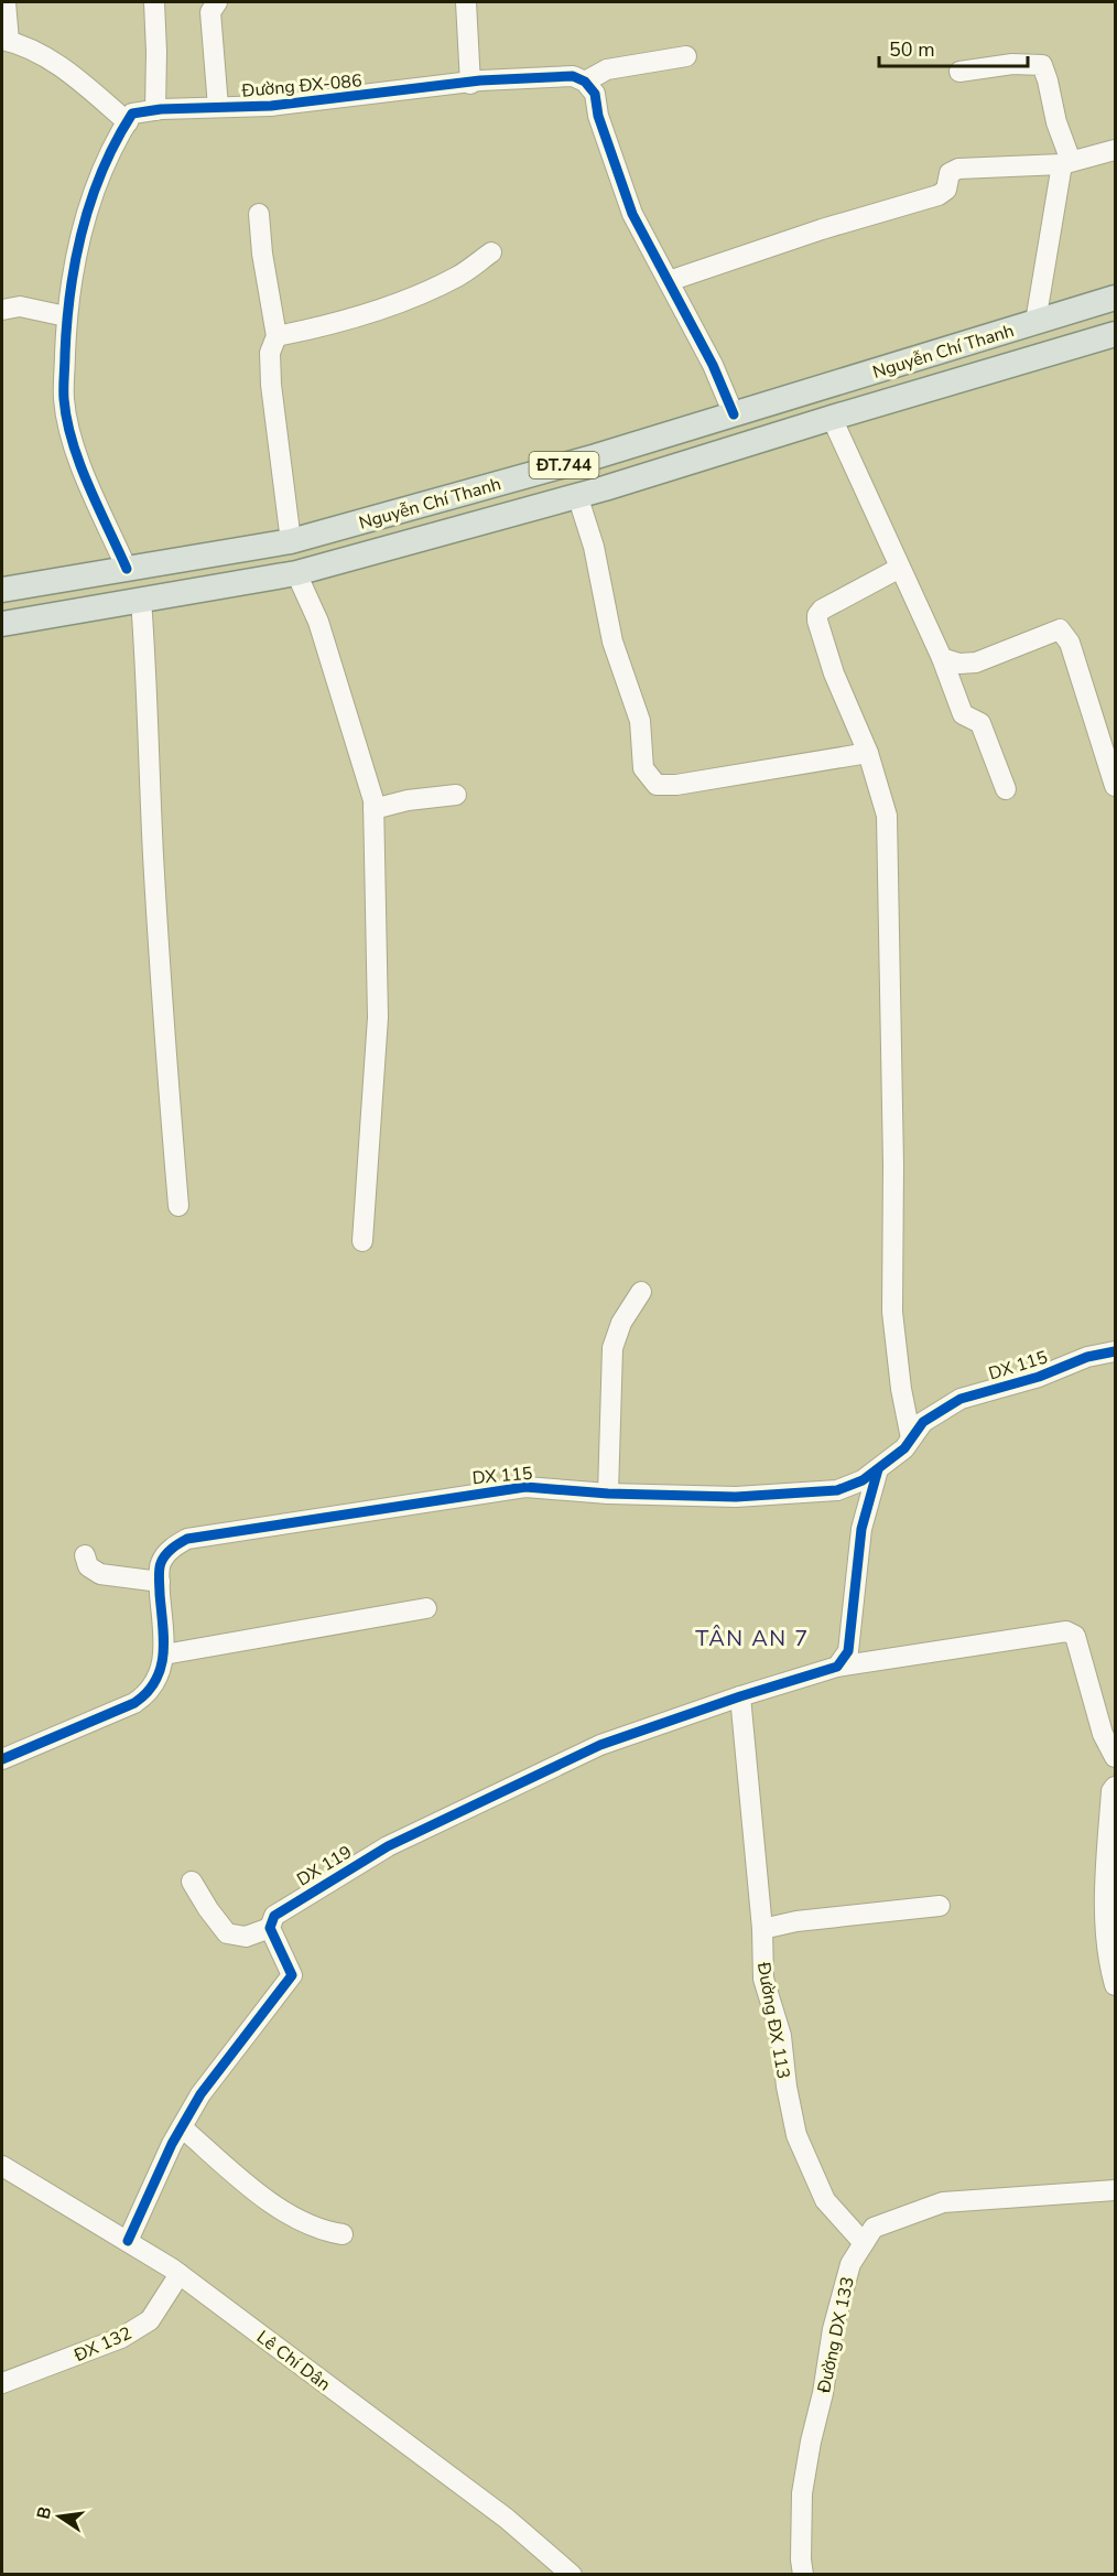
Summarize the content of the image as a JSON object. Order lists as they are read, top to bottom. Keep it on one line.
{"streets":{"main road":["Nguyễn Chí Thanh","ĐT.744"],"street":["Đường ĐX-086","DX 115","DX 119","Đường ĐX 113","Đường DX 133","ĐX 132","Lê Chí Dân"]},"crossings":[["DX 119","Đường ĐX 113"],["Đường ĐX 113","Đường DX 133"],["ĐX 132","Lê Chí Dân"]],"districts":["TÂN AN 7"],"scale_bar":"50 m","north":"left"}
